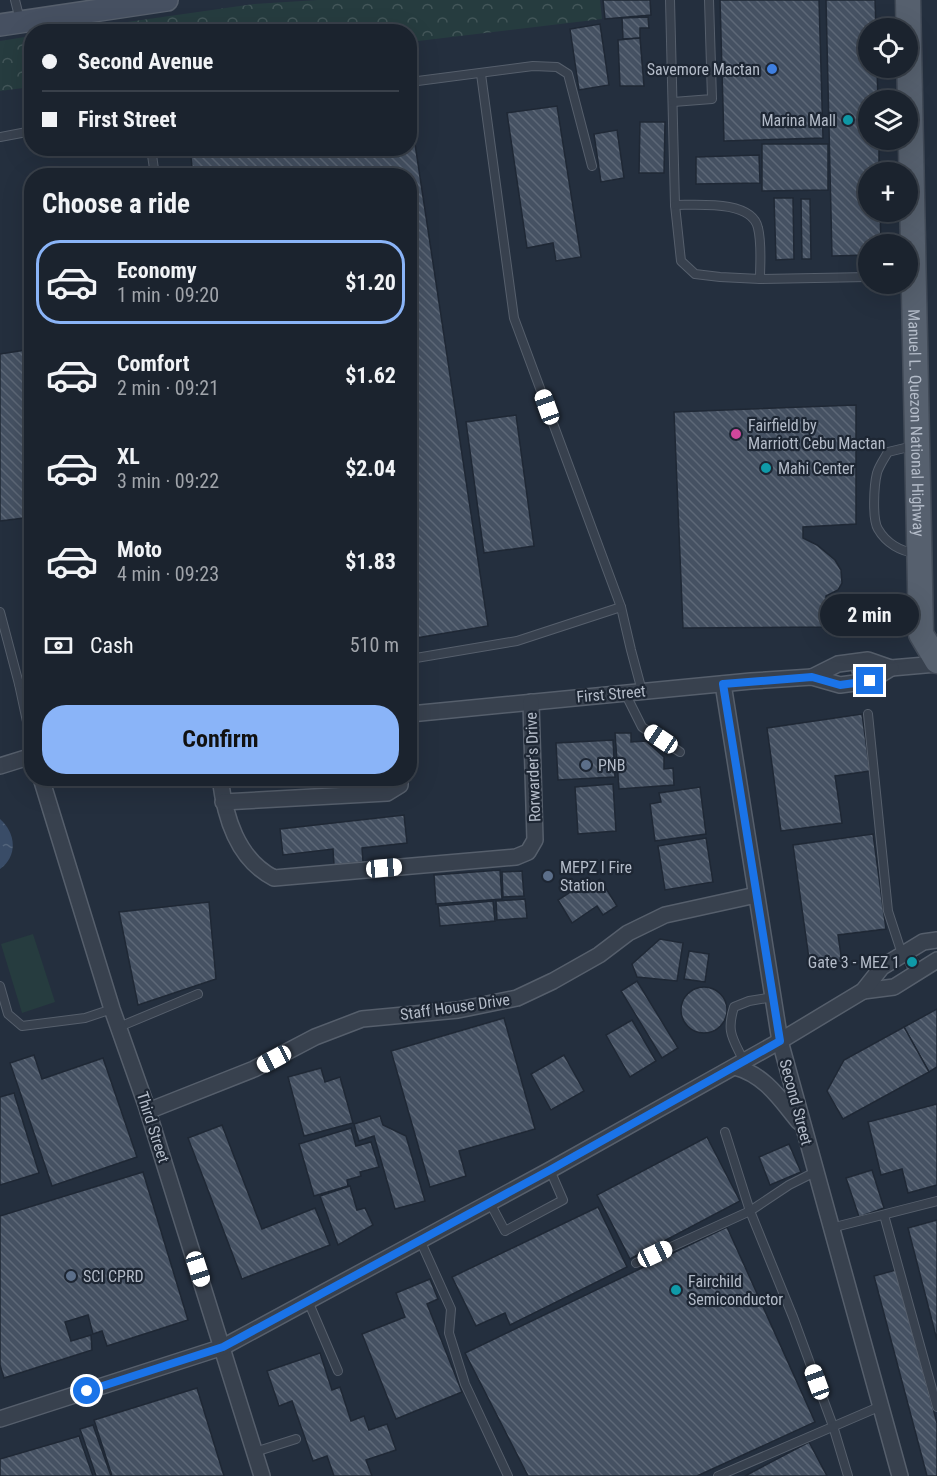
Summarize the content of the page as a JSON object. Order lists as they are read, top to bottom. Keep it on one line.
{"streets":{"main road":["Manuel L. Quezon National Highway"],"street":["First Street","Rorwarder's Drive","Staff House Drive","Second Street","Third Street"]},"crossings":[["Manuel L. Quezon National Highway","First Street"],["First Street","Rorwarder's Drive"],["First Street","Second Street"],["Staff House Drive","Second Street"],["Staff House Drive","Third Street"]],"places":["Savemore Mactan","Marina Mall","Fairfield by Marriott Cebu Mactan","Mahi Center","PNB","MEPZ I Fire Station","Gate 3 - MEZ 1","SCI CPRD","Fairchild Semiconductor"],"page":{"map_buttons":["+","−"],"banner":["Second Avenue","First Street"],"heading":"Choose a ride","list":[{"name":"Economy","note":"1 min · 09:20","value":"$1.20"},{"name":"Comfort","note":"2 min · 09:21","value":"$1.62"},{"name":"XL","note":"3 min · 09:22","value":"$2.04"},{"name":"Moto","note":"4 min · 09:23","value":"$1.83"}],"bubble":"2 min","pay":["Cash","510 m"],"buttons":"Confirm"}}
